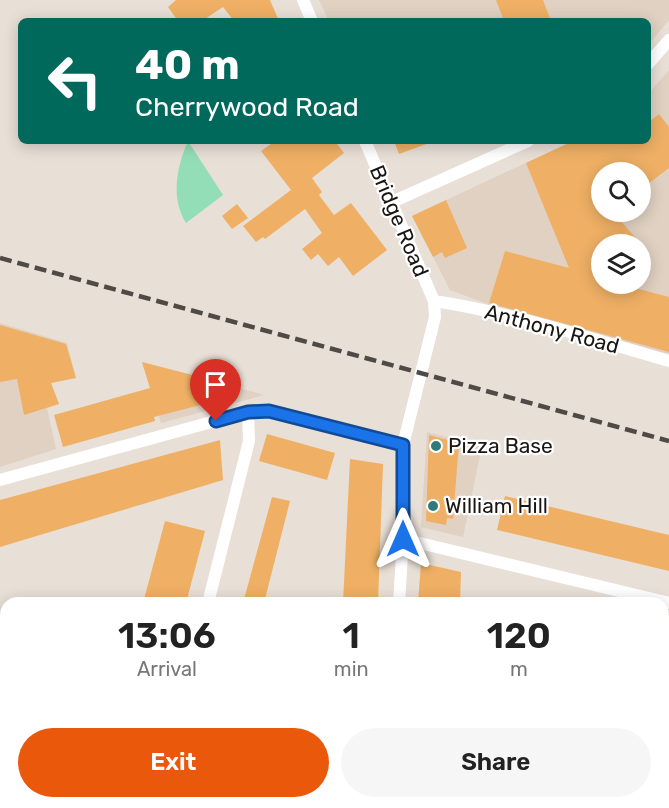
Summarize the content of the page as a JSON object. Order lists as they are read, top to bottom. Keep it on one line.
{"streets":{"street":["Bridge Road","Anthony Road"]},"crossings":[["Bridge Road","Anthony Road"]],"places":["Pizza Base","William Hill"],"page":{"turn":["40 m","Cherrywood Road"],"eta":["13:06","Arrival","1","min","120","m"],"buttons":["Exit","Share"]}}
